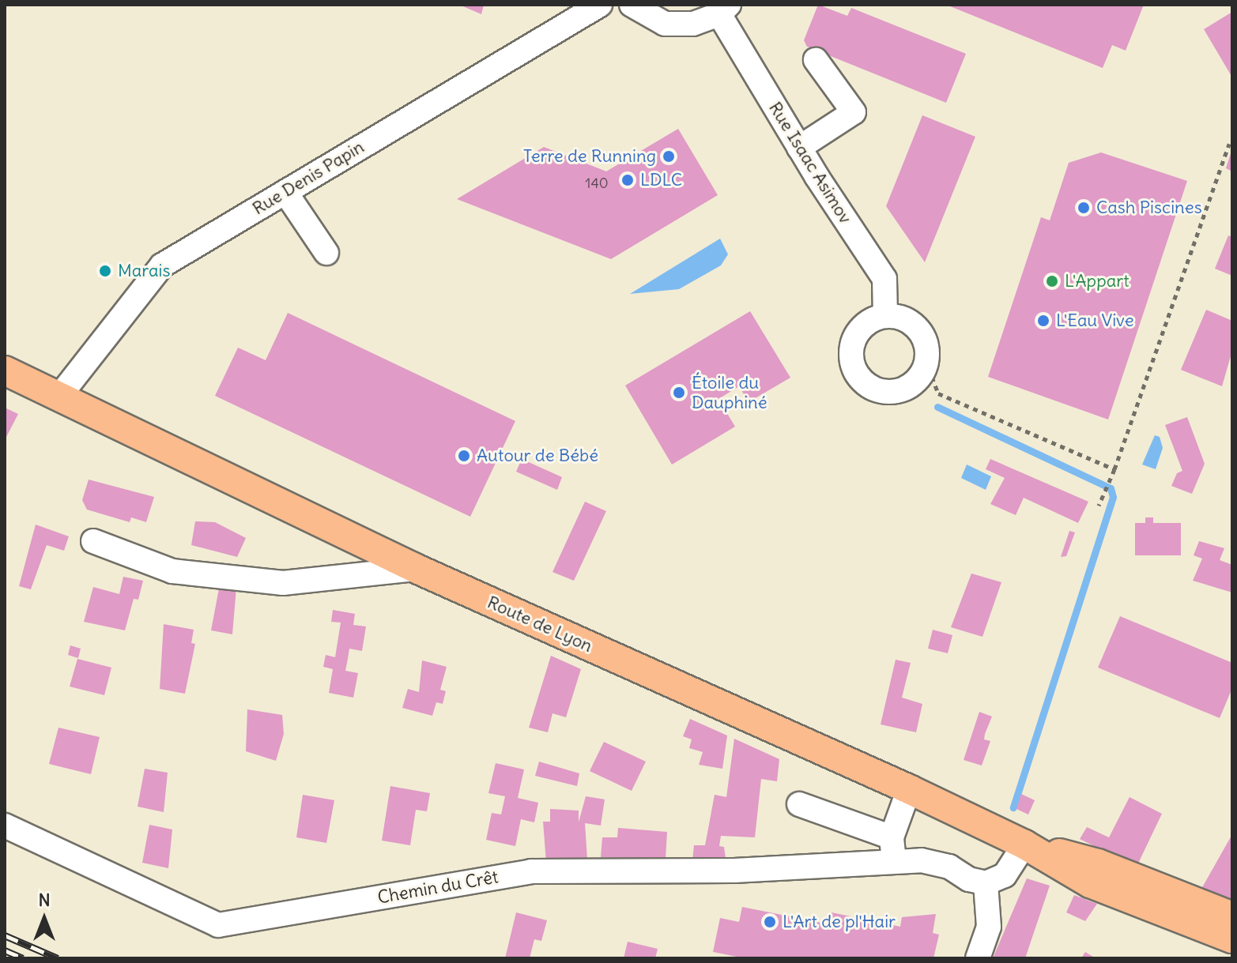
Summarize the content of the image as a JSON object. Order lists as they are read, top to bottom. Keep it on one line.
{"streets":{"main road":["Route de Lyon"],"street":["Rue Isaac Asimov","Rue Denis Papin","Chemin du Crêt"]},"crossings":[["Rue Denis Papin","Route de Lyon"]],"places":["Terre de Running","LDLC","Cash Piscines","Marais","L'Appart","L'Eau Vive","Étoile du Dauphiné","Autour de Bébé","L'Art de pl'Hair"],"house_numbers":["140"],"north":"top"}
